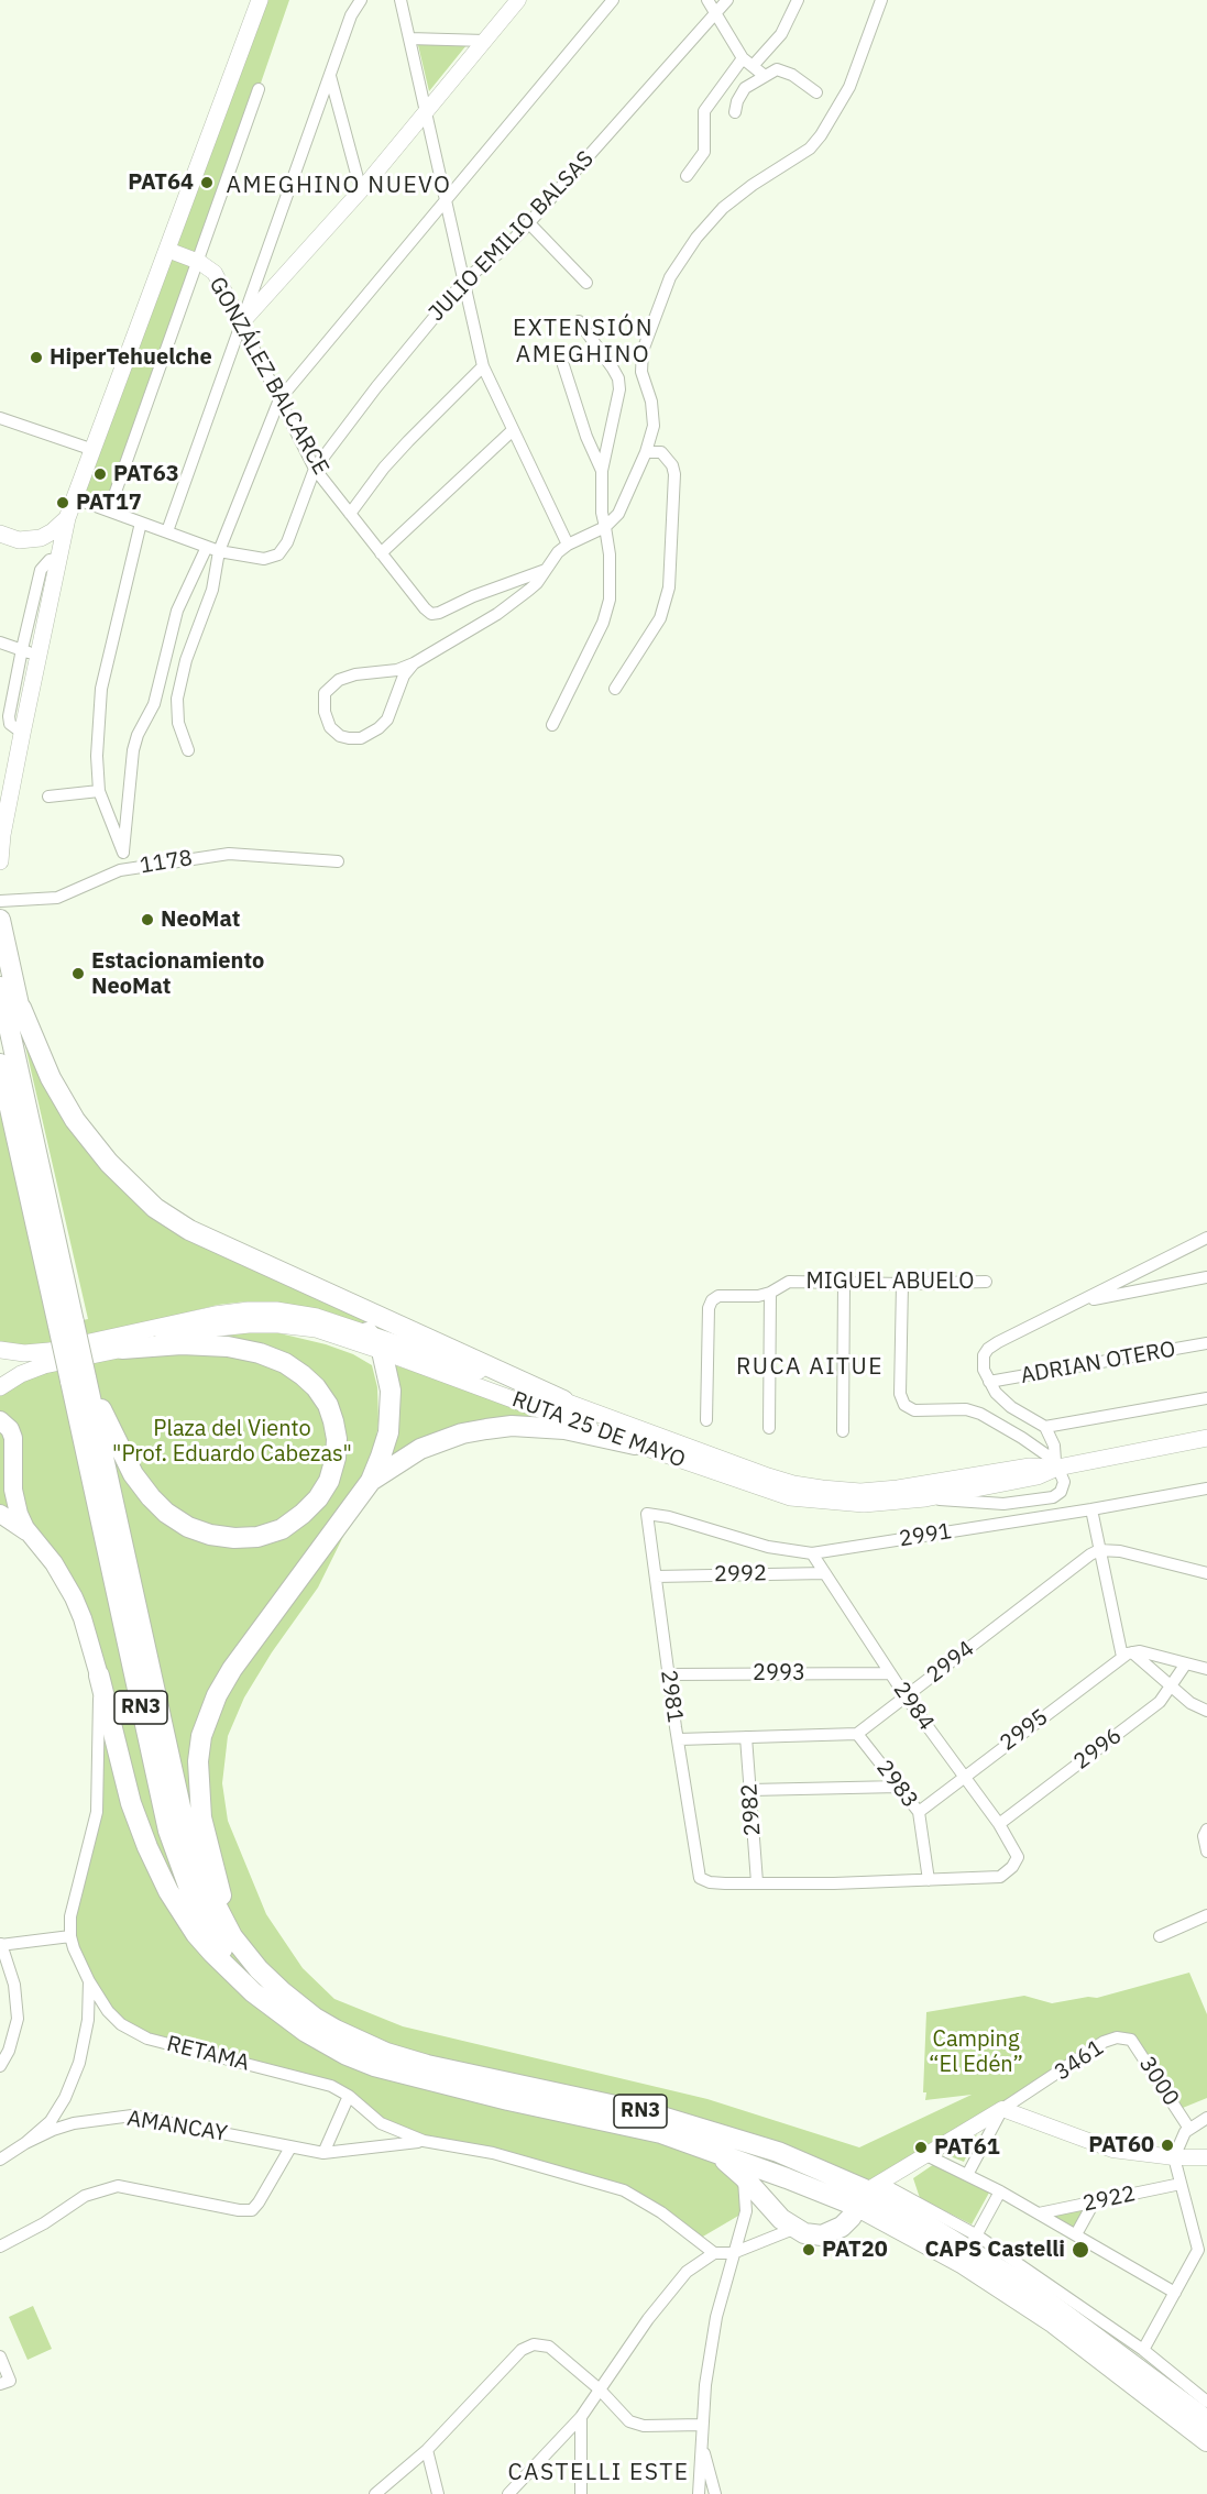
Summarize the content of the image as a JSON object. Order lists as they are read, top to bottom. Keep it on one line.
{"streets":{"highway":["RN3"],"main road":["RUTA 25 DE MAYO"],"street":["JULIO EMILIO BALSAS","GONZÁLEZ BALCARCE","1178","MIGUEL ABUELO","ADRIAN OTERO","2991","2992","2994","2993","2981","2984","2995","2996","2983","2982","RETAMA","3461","3000","AMANCAY","2922"]},"crossings":[["JULIO EMILIO BALSAS","GONZÁLEZ BALCARCE"],["2991","2981"],["2991","2984"],["2992","2981"],["2992","2984"],["2994","2984"],["2994","2983"],["2993","2981"],["2993","2984"],["2981","2982"],["2984","2995"],["2984","2996"],["2984","2983"],["2995","2983"],["RETAMA","AMANCAY"],["3461","3000"]],"districts":["AMEGHINO NUEVO","EXTENSIÓN AMEGHINO","RUCA AITUE","CASTELLI ESTE"],"parks":["Plaza del Viento \"Prof. Eduardo Cabezas\"","Camping “El Edén”"],"places":["PAT64","HiperTehuelche","PAT63","PAT17","NeoMat","Estacionamiento NeoMat","PAT60","PAT61","PAT20","CAPS Castelli"]}
